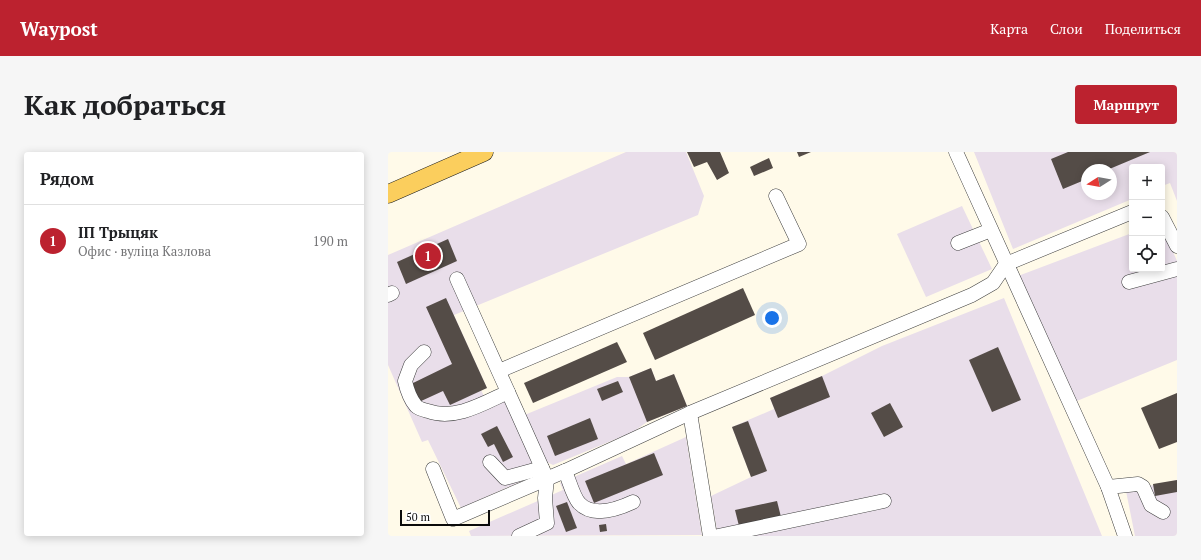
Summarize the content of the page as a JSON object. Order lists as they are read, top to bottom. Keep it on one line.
{"scale_bar":"50 m","north":"left","page":{"header":"Waypost","nav":["Карта","Слои","Поделиться"],"buttons":"Маршрут","title":"Как добраться","heading":"Рядом","map_buttons":["+","−"],"list":[{"mark":"1","name":"ІП Трыцяк","note":"Офис · вуліца Казлова","value":"190 m"}],"pins":"1","scale":"50 m"}}
